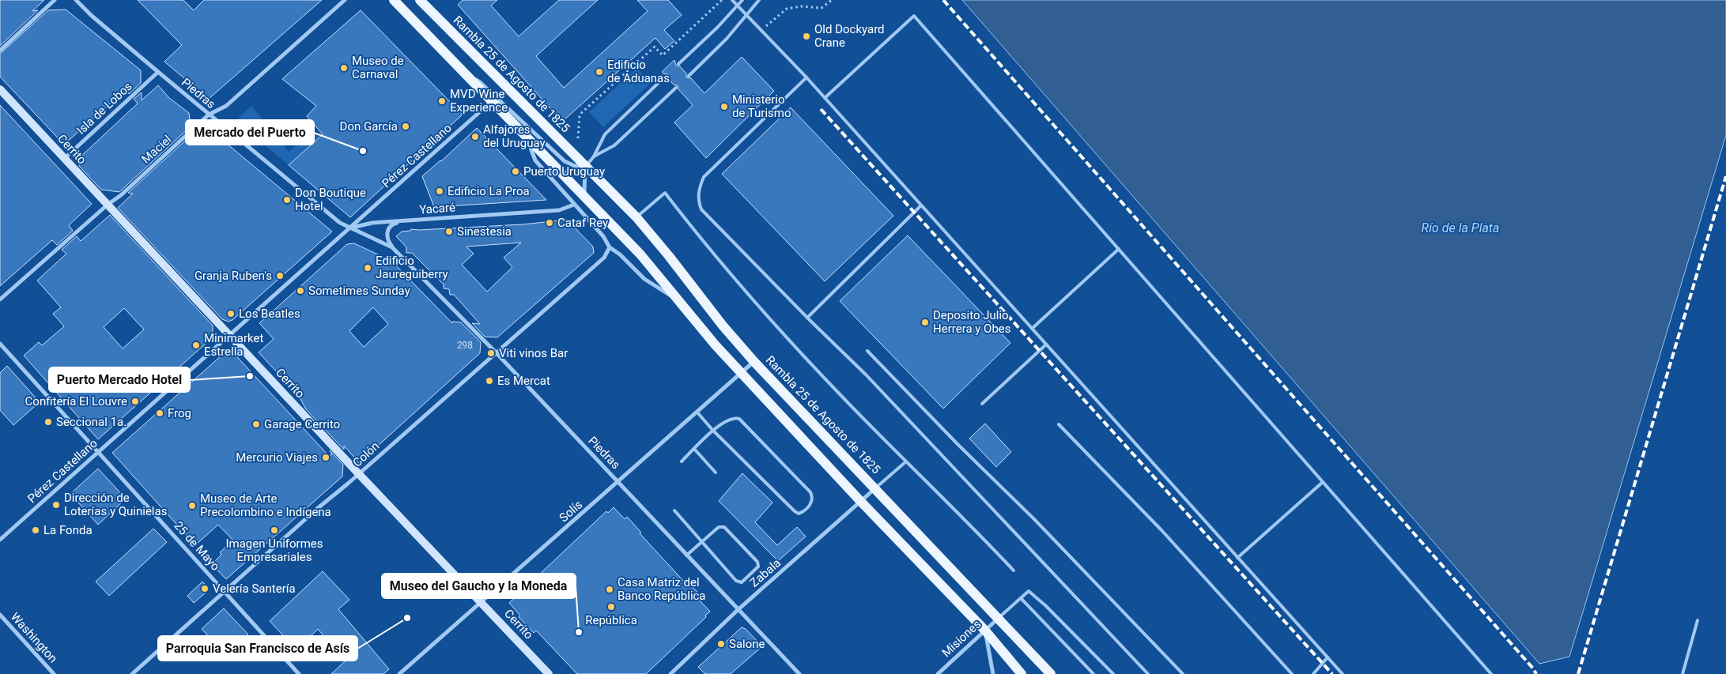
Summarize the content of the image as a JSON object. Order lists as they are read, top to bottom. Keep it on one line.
{"streets":{"main road":["Rambla 25 de Agosto de 1825"],"street":["Piedras","Isla de Lobos","Cerrito","Maciel","Pérez Castellano","Yacaré","Colón","Solís","25 de Mayo","Zabala","Washington","Misiones"]},"crossings":[["Rambla 25 de Agosto de 1825","Pérez Castellano"],["Rambla 25 de Agosto de 1825","Yacaré"],["Rambla 25 de Agosto de 1825","Colón"],["Rambla 25 de Agosto de 1825","Solís"],["Rambla 25 de Agosto de 1825","Zabala"],["Rambla 25 de Agosto de 1825","Misiones"],["Piedras","Isla de Lobos"],["Piedras","Maciel"],["Piedras","Pérez Castellano"],["Piedras","Yacaré"],["Piedras","Colón"],["Piedras","Solís"],["Piedras","Zabala"],["Isla de Lobos","Cerrito"],["Cerrito","Maciel"],["Cerrito","Pérez Castellano"],["Cerrito","Colón"],["Cerrito","Solís"],["Pérez Castellano","Yacaré"],["Pérez Castellano","25 de Mayo"],["Colón","25 de Mayo"]],"water":["Río de la Plata"],"places":["Old Dockyard Crane","Museo de Carnaval","Edificio de Aduanas","MVD Wine Experience","Ministerio de Turismo","Don García","Alfajores del Uruguay","Mercado del Puerto","Puerto Uruguay","Edificio La Proa","Don Boutique Hotel","Cataf Rey","Sinestesia","Edificio Jaureguiberry","Granja Ruben's","Sometimes Sunday","Los Beatles","Deposito Julio Herrera y Obes","Minimarket Estrella","Viti vinos Bar","Puerto Mercado Hotel","Es Mercat","Confitería El Louvre","Frog","Seccional 1a.","Garage Cerrito","Mercurio Viajes","Dirección de Loterías y Quinielas","Museo de Arte Precolombino e Indígena","La Fonda","Imagen Uniformes Empresariales","Velería Santería","Casa Matriz del Banco República","República","Parroquia San Francisco de Asís","Museo del Gaucho y la Moneda","Salone"],"house_numbers":["298"]}
